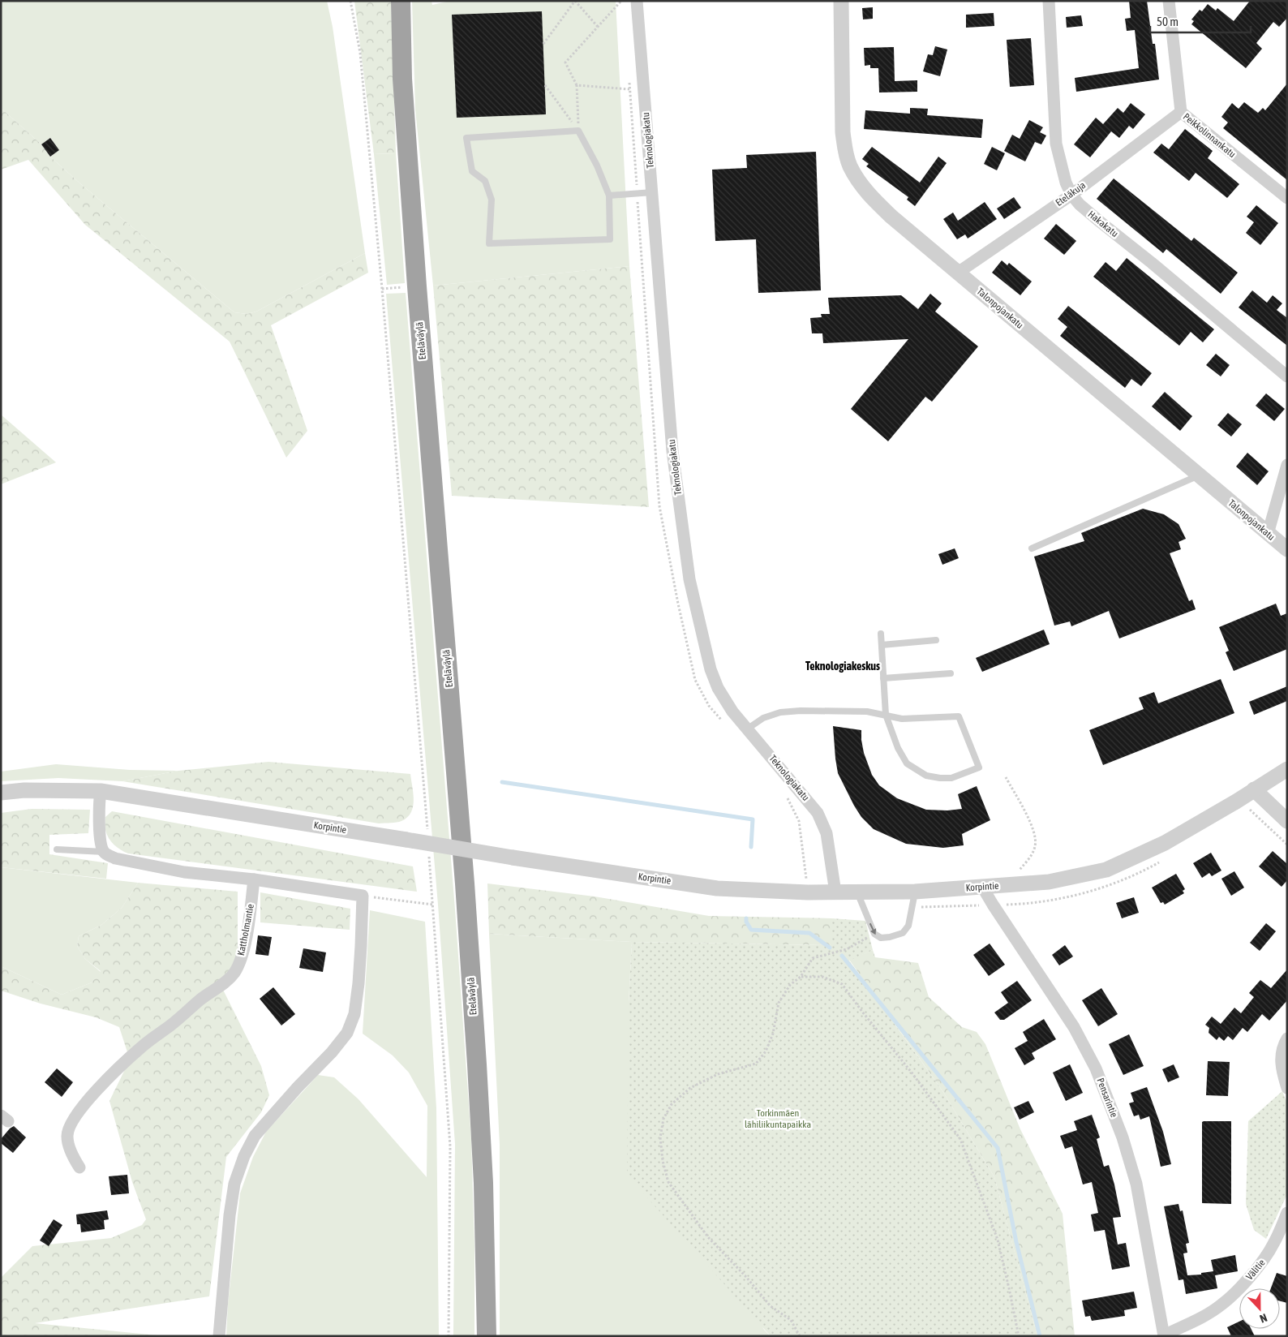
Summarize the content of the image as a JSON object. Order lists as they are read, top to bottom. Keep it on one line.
{"streets":{"highway":["Eteläväylä"],"street":["Peikkolinnankatu","Teknologiakatu","Eteläkuja","Hakakatu","Talonpojankatu","Korpintie","Kattholmantie","Pensarintie","Välitie"]},"crossings":[["Peikkolinnankatu","Eteläkuja"],["Teknologiakatu","Korpintie"],["Eteläkuja","Hakakatu"],["Eteläkuja","Talonpojankatu"],["Korpintie","Pensarintie"],["Pensarintie","Välitie"]],"districts":["Teknologiakeskus"],"parks":["Torkinmäen lähiliikuntapaikka"],"scale_bar":"50 m","north":"bottom"}
